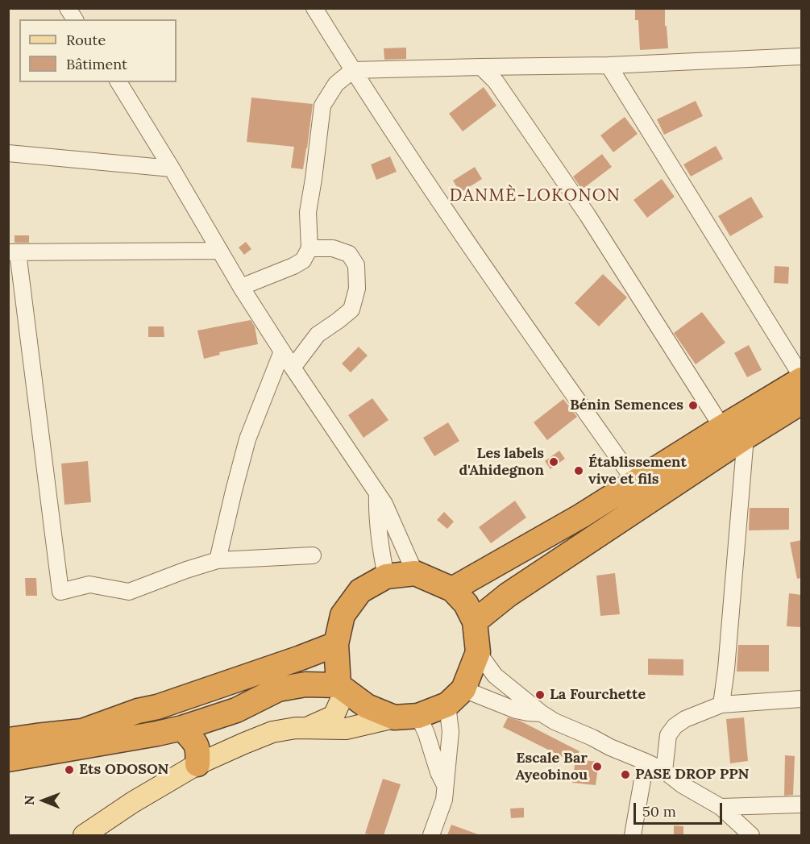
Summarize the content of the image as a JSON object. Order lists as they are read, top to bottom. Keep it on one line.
{"districts":["DANMÈ-LOKONON"],"places":["Bénin Semences","Les labels d'Ahidegnon","Établissement vive et fils","La Fourchette","Escale Bar Ayeobinou","Ets ODOSON","PASE DROP PPN"],"legend":["Route","Bâtiment"],"scale_bar":"50 m","north":"left"}
